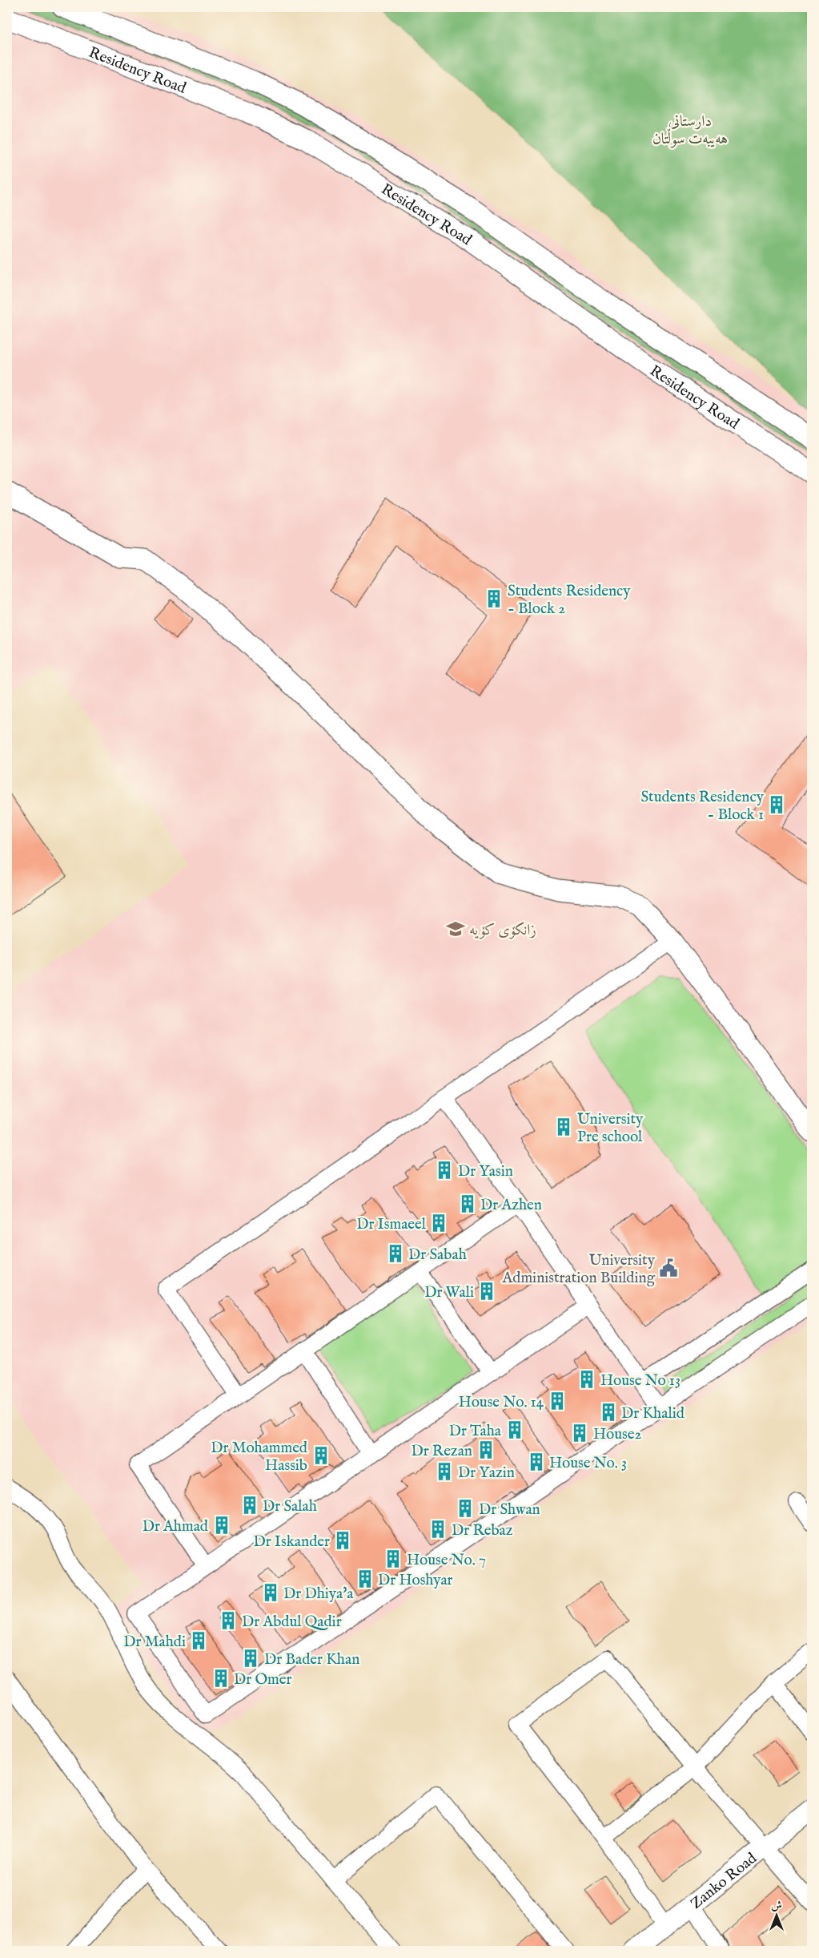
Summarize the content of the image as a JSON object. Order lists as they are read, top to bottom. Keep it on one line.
{"streets":{"street":["Residency Road","Zanko Road"]},"parks":["دارستانی هەیبەت سوڵتان"],"places":{"building":["Students Residency - Block 2","Students Residency - Block 1","University Pre school","Dr Yasin","Dr Azhen","Dr Ismaeel","Dr Sabah","Dr Wali","House No 13","House No. 14","Dr Khalid","Dr Taha","House2","Dr Rezan","Dr Mohammed Hassib","House No. 3","Dr Yazin","Dr Salah","Dr Shwan","Dr Ahmad","Dr Rebaz","Dr Iskander","House No. 7","Dr Hoshyar","Dr Dhiya'a","Dr Abdul Qadir","Dr Mahdi","Dr Bader Khan","Dr Omer"],"school or university":["زانکۆی کۆیە"],"public building":["University Administration Building"]},"north":"top"}
